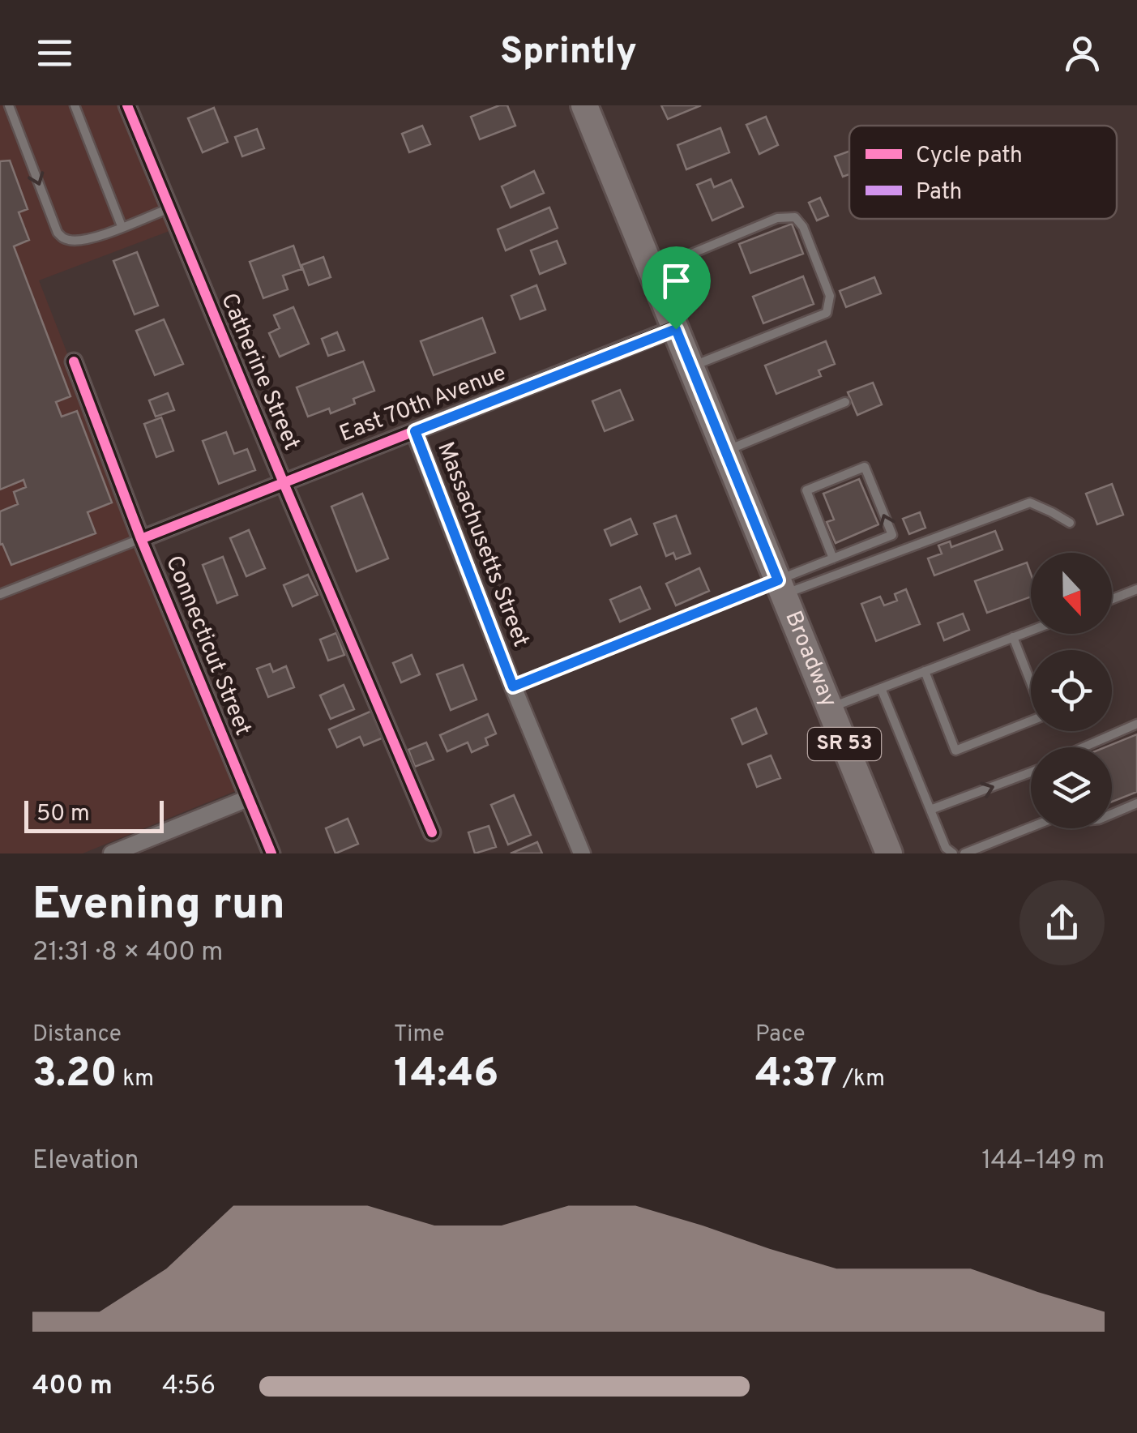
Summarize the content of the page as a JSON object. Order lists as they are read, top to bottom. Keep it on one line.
{"streets":{"main road":["Broadway","SR 53"],"street":["Catherine Street","East 70th Avenue","Massachusetts Street","Connecticut Street"]},"crossings":[["Catherine Street","East 70th Avenue"],["East 70th Avenue","Massachusetts Street"],["East 70th Avenue","Connecticut Street"],["East 70th Avenue","Broadway"]],"legend":["Cycle path","Path"],"scale_bar":"50 m","north":"bottom","page":{"header":"Sprintly","scale":"50 m","heading":["Evening run","21:31 · 8 × 400 m"],"stats":[["Distance","3.20 km"],["Time","14:46"],["Pace","4:37 /km"]],"chart":["Elevation","144–149 m"],"list":[{"name":"400 m","note":"4:56"}]}}
